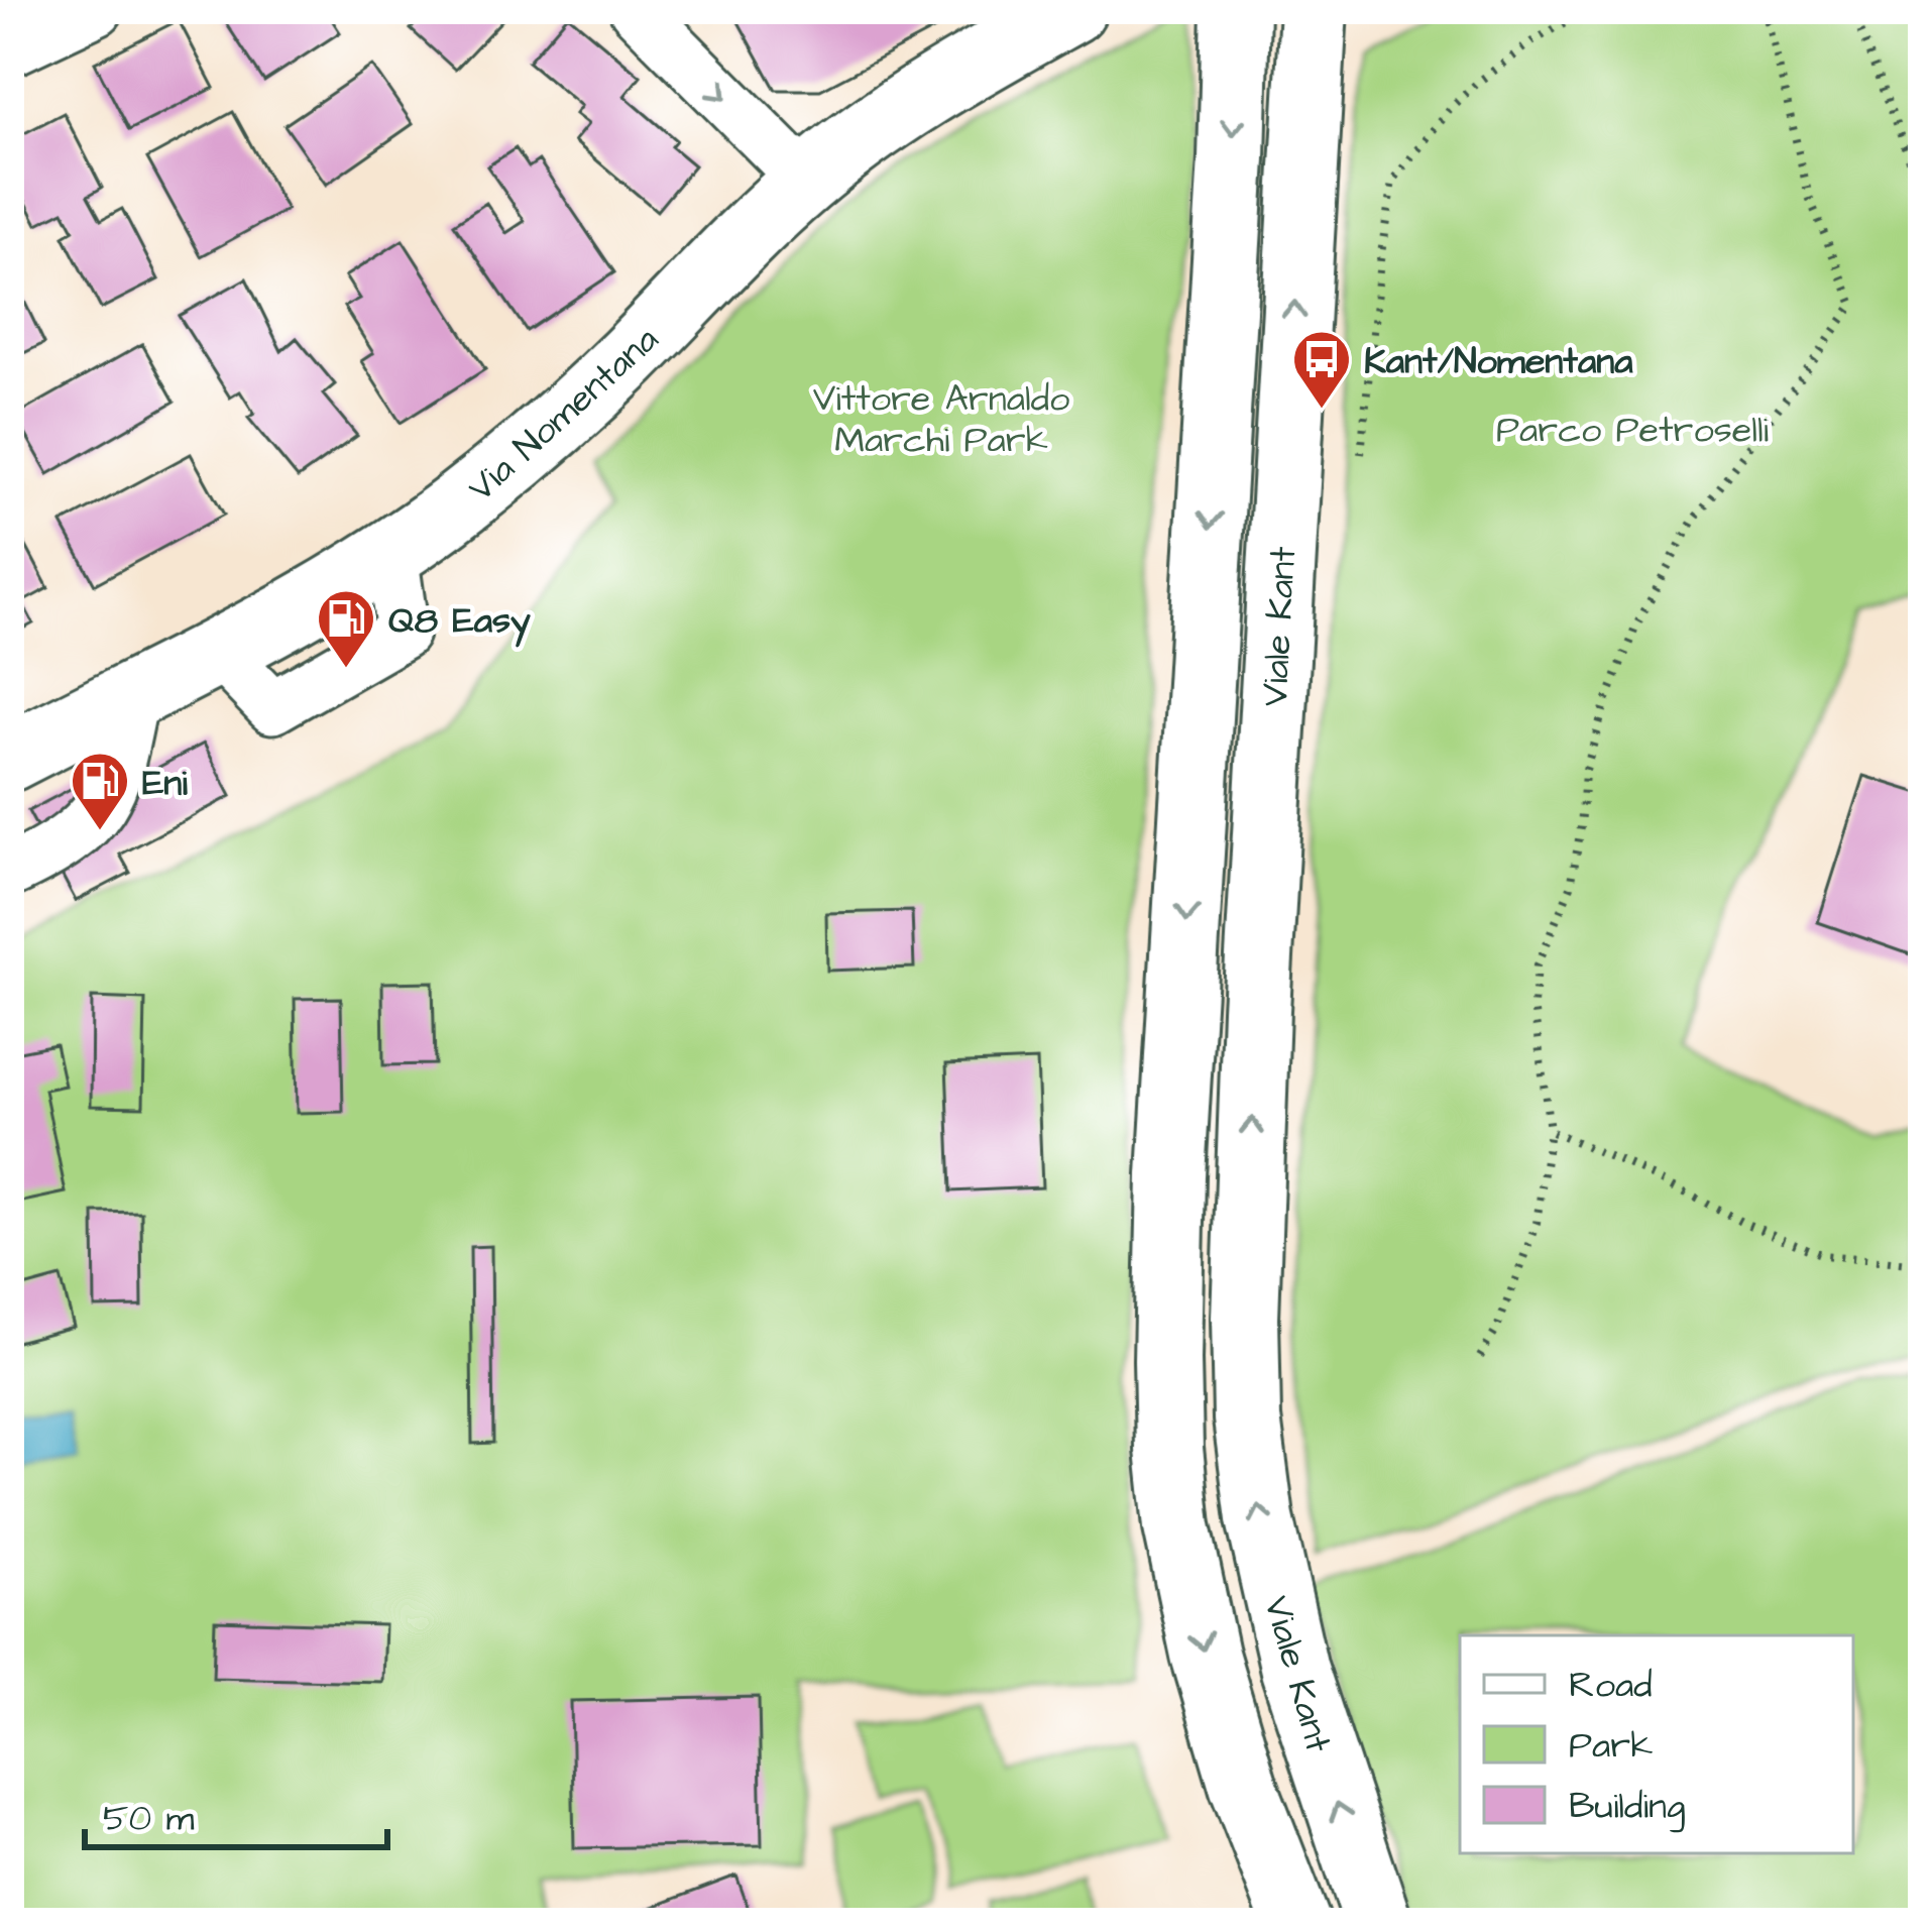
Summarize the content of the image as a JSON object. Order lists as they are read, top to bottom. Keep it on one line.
{"streets":{"main road":["Via Nomentana","Viale Kant"]},"parks":["Vittore Arnaldo Marchi Park","Parco Petroselli"],"places":{"bus stop":["Kant/Nomentana"],"fuel station":["Q8 Easy","Eni"]},"legend":["Road","Park","Building"],"scale_bar":"50 m"}
